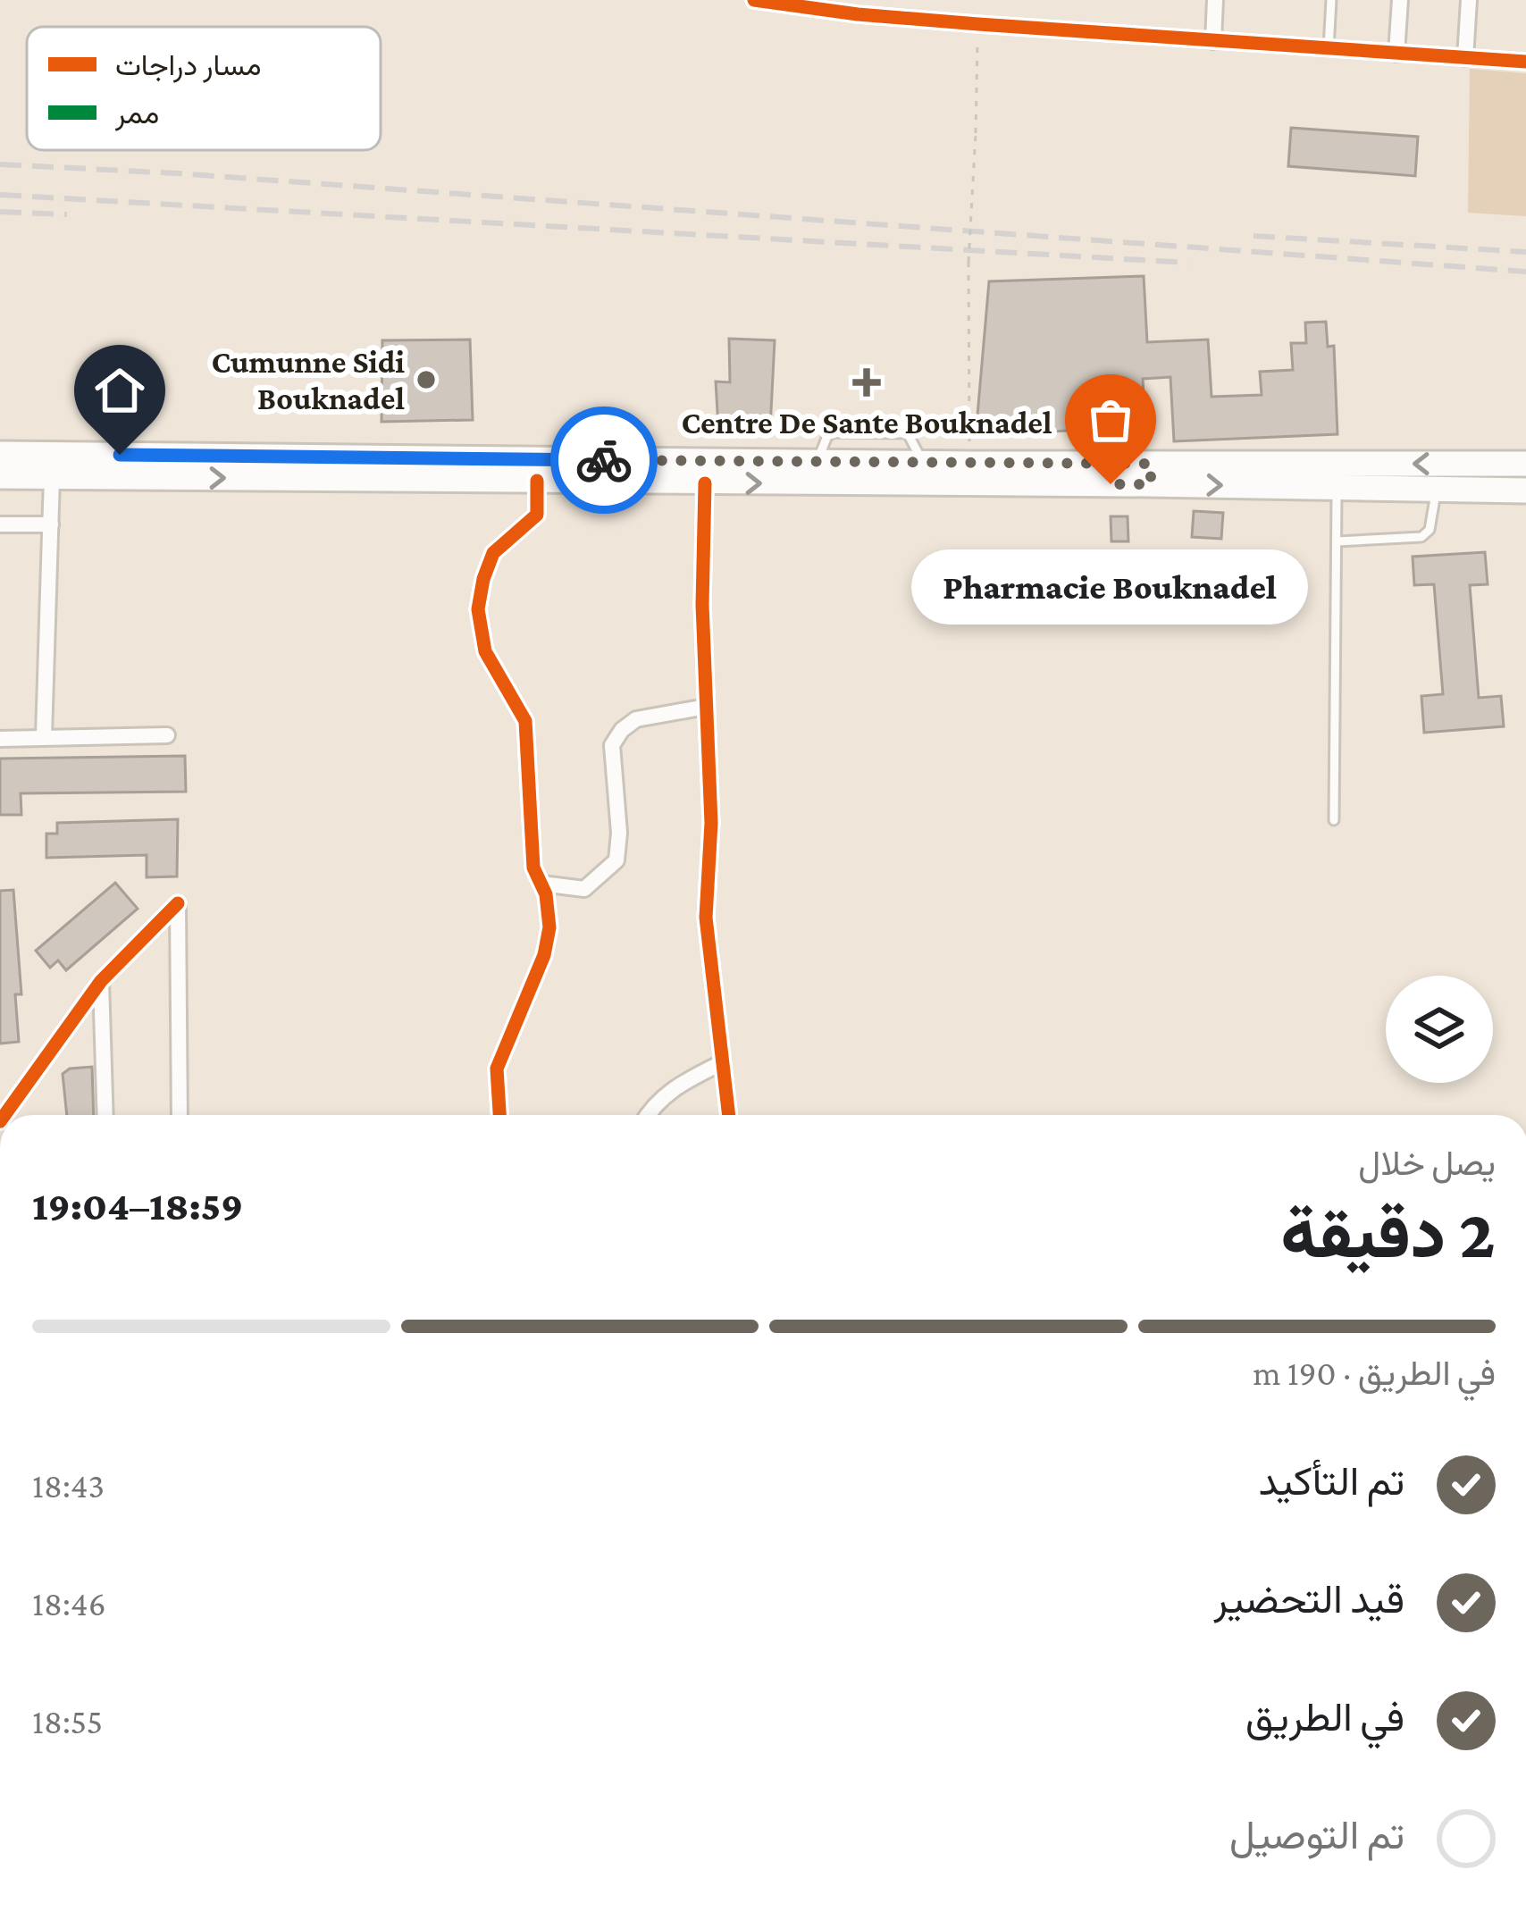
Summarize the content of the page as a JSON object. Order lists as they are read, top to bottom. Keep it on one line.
{"places":{"other":["Cumunne Sidi Bouknadel","Pharmacie Bouknadel"],"health":["Centre De Sante Bouknadel"]},"legend":["مسار دراجات","ممر"],"page":{"bubble":"Pharmacie Bouknadel","heading":["2 دقيقة","يصل خلال","18:59–19:04"],"bar":"في الطريق · 190 m","list":[["تم التأكيد","18:43"],["قيد التحضير","18:46"],["في الطريق","18:55"],"تم التوصيل"]}}
